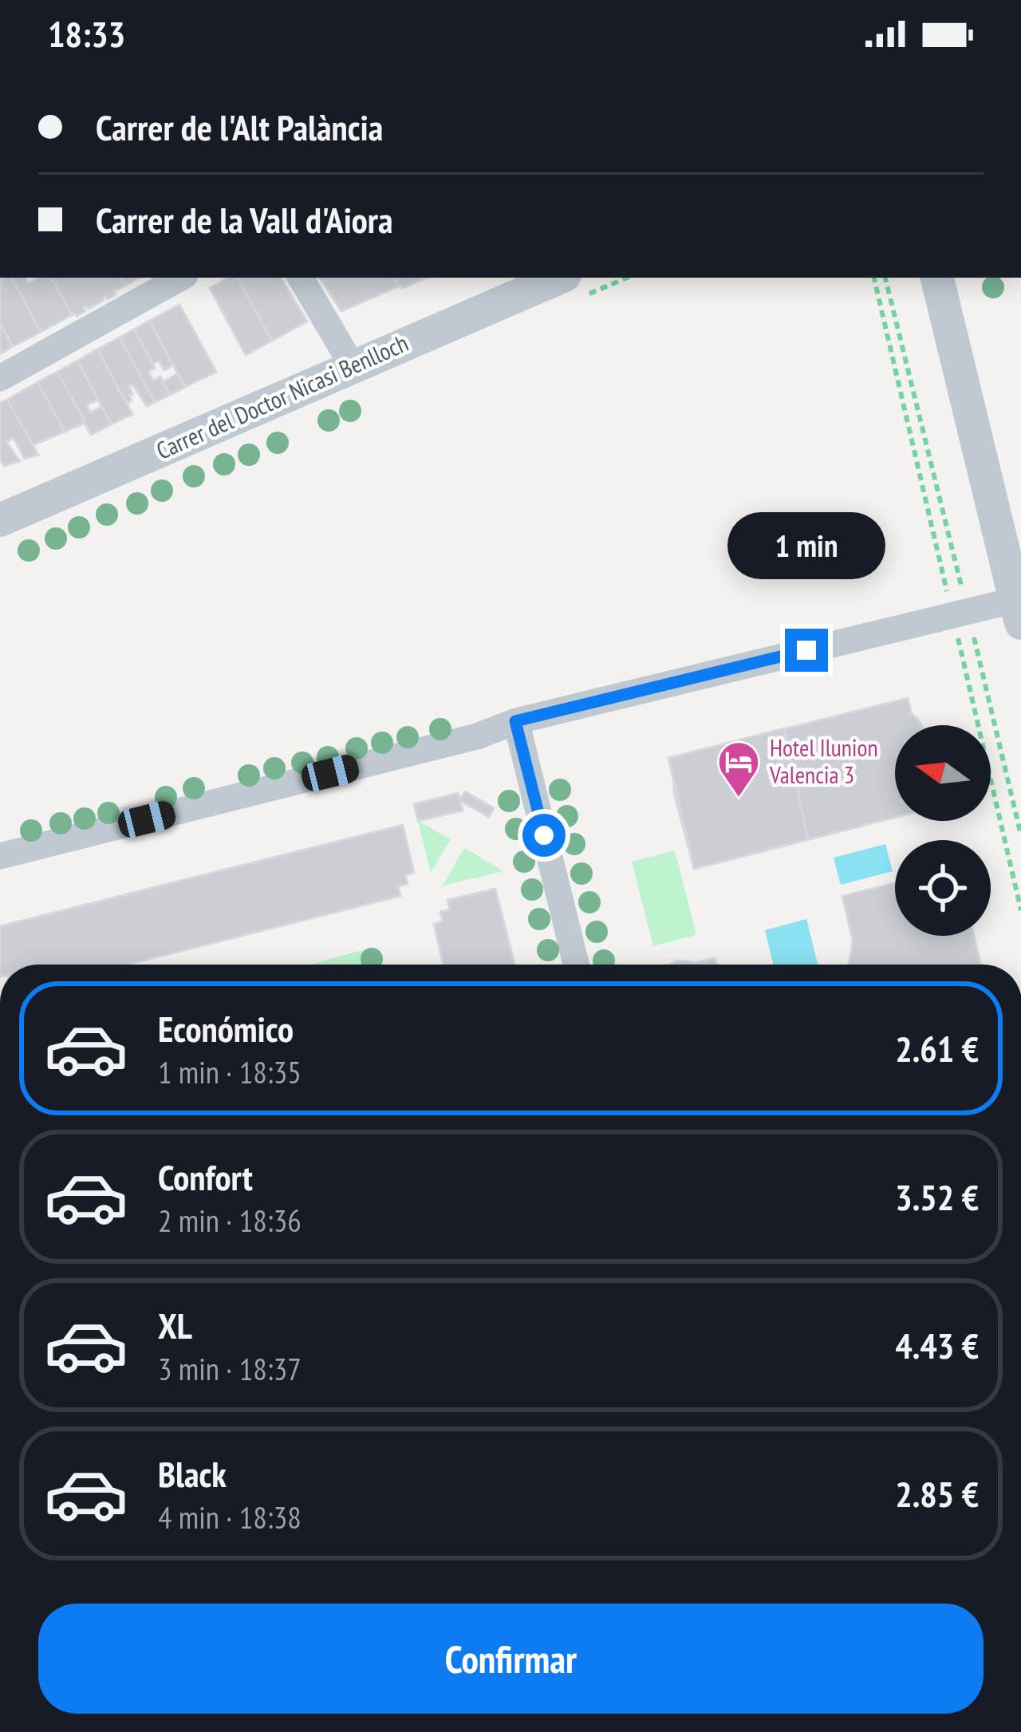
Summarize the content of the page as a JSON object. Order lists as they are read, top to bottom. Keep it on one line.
{"streets":{"street":["Carrer del Doctor Nicasi Benlloch"]},"places":{"hotel":["Hotel Ilunion Valencia 3"]},"north":"left","page":{"status":"18:33","banner":["Carrer de l'Alt Palància","Carrer de la Vall d'Aiora"],"bubble":"1 min","list":[{"name":"Económico","note":"1 min · 18:35","value":"2.61 €"},{"name":"Confort","note":"2 min · 18:36","value":"3.52 €"},{"name":"XL","note":"3 min · 18:37","value":"4.43 €"},{"name":"Black","note":"4 min · 18:38","value":"2.85 €"}],"buttons":"Confirmar"}}
